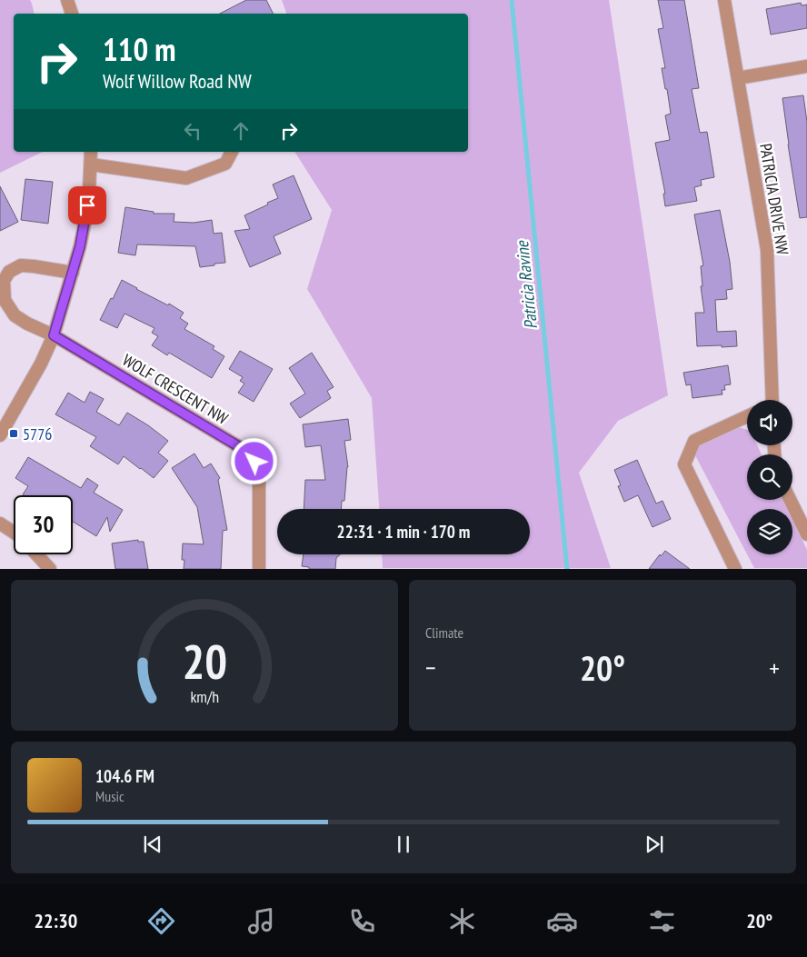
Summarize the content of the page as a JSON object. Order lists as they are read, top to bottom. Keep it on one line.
{"streets":{"street":["PATRICIA DRIVE NW","WOLF CRESCENT NW"]},"water":["Patricia Ravine"],"places":{"transit":["5776"]},"page":{"turn":["110 m","Wolf Willow Road NW"],"limit":"30","trip":"22:31 · 1 min · 170 m","tile":"Climate","heat":["−","20°","+"],"song":["104.6 FM","Music"],"tabs":["22:30","20°"],"gauge":["20","km/h"]}}
